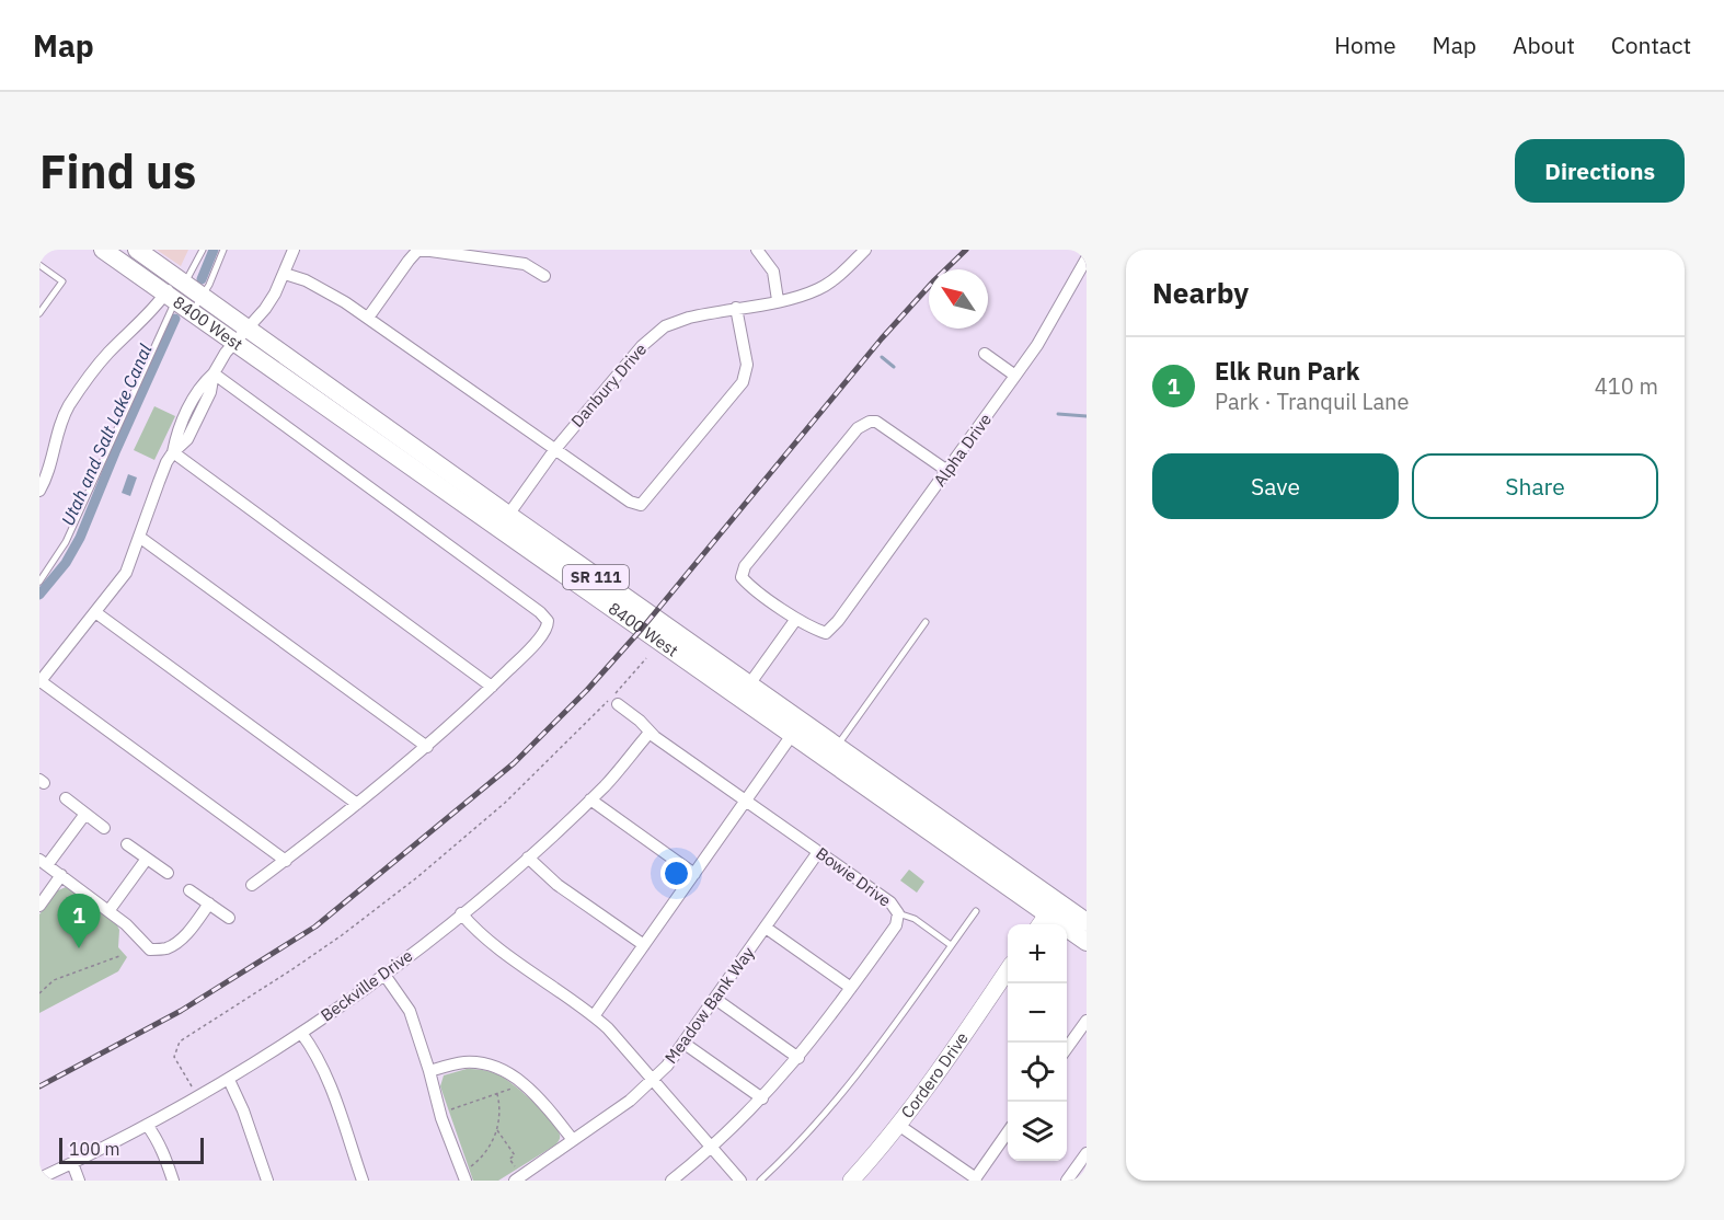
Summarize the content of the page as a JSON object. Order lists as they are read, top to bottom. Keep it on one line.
{"streets":{"main road":["8400 West","SR 111"],"street":["Danbury Drive","Alpha Drive","Bowie Drive","Beckville Drive","Meadow Bank Way","Cordero Drive"]},"crossings":[["8400 West","Danbury Drive"],["Bowie Drive","Beckville Drive"],["Bowie Drive","Meadow Bank Way"]],"water":["Utah and Salt Lake Canal"],"scale_bar":"100 m","north":"top left","page":{"header":"Map","nav":["Home","Map","About","Contact"],"buttons":["Directions",["Save","Share"]],"title":"Find us","heading":"Nearby","list":[{"mark":"1","name":"Elk Run Park","note":"Park · Tranquil Lane","value":"410 m"}],"pins":"1","map_buttons":["+","−"],"scale":"100 m"}}
